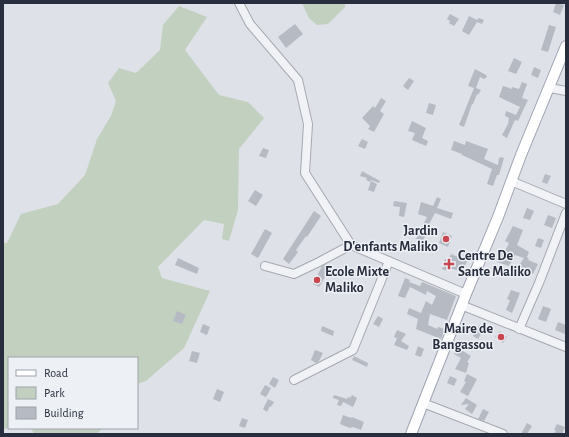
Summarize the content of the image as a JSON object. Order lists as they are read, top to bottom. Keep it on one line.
{"places":{"other":["Jardin D'enfants Maliko","Ecole Mixte Maliko","Maire de Bangassou"],"health":["Centre De Sante Maliko"]},"legend":["Road","Park","Building"]}
